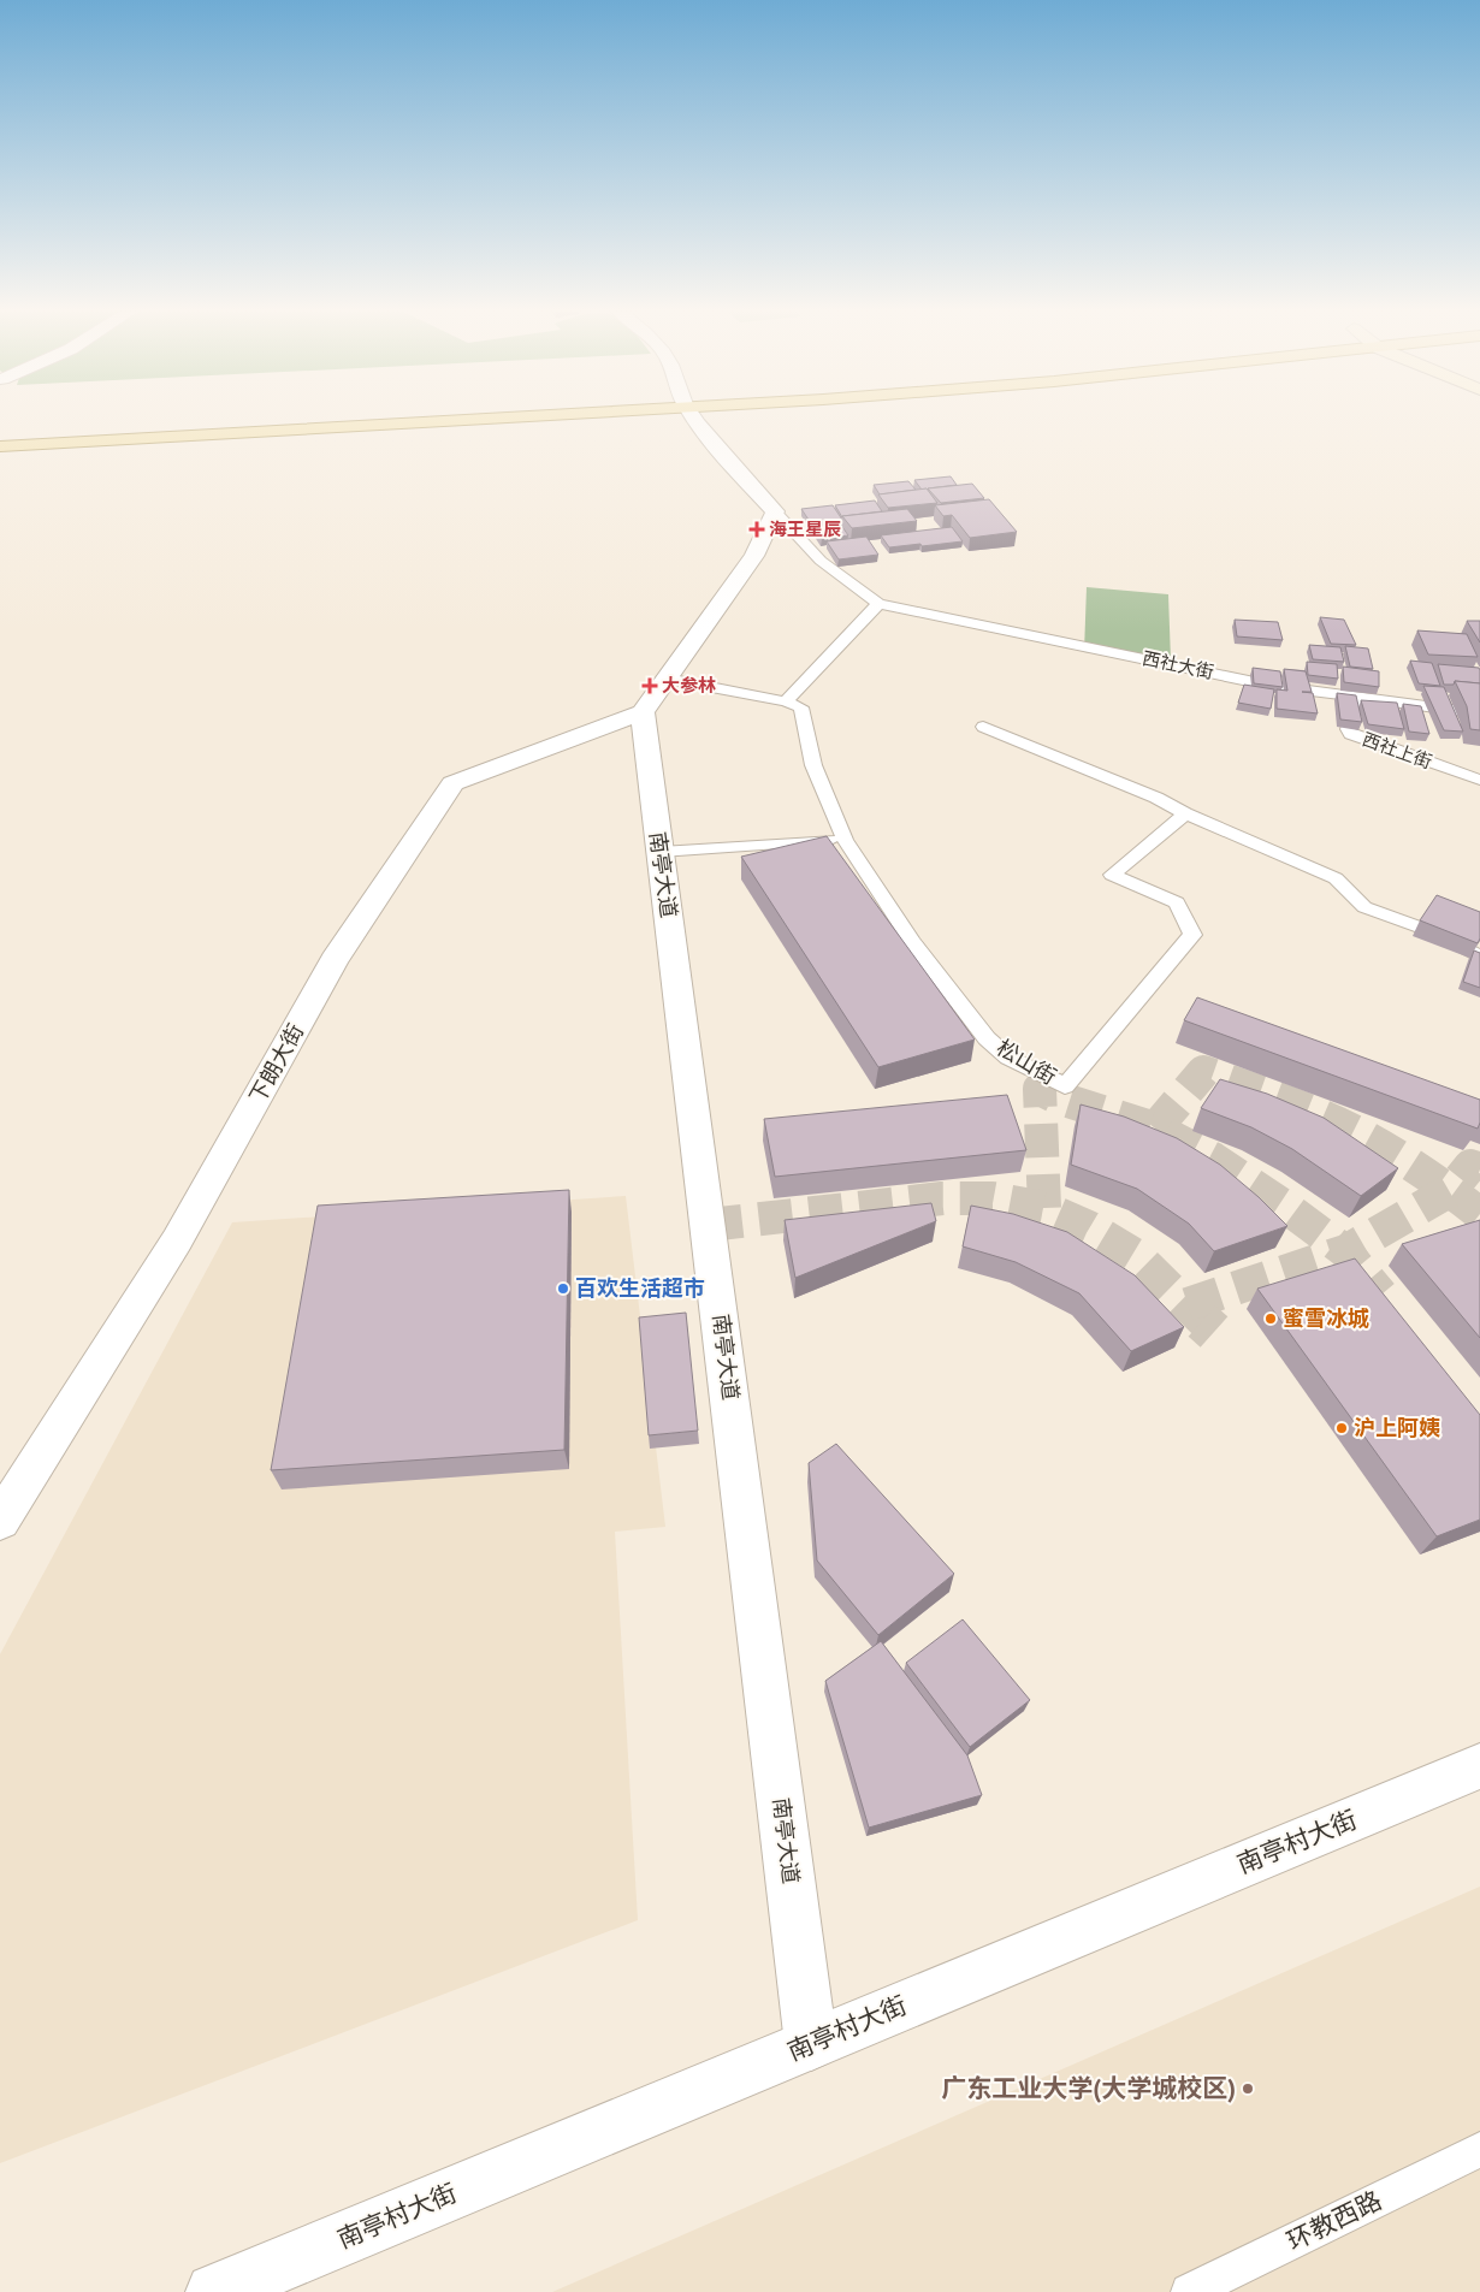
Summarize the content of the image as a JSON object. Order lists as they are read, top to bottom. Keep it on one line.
{"streets":{"street":["南亭大道","下朗大街","南亭村大街"],"lane":["西社大街","西社上街","松山街","环教西路"]},"crossings":[["西社大街","西社上街"],["南亭大道","下朗大街"],["南亭大道","南亭村大街"]],"places":{"health":["海王星辰","大参林"],"other":["百欢生活超市","蜜雪冰城","沪上阿姨","广东工业大学(大学城校区)"]}}
